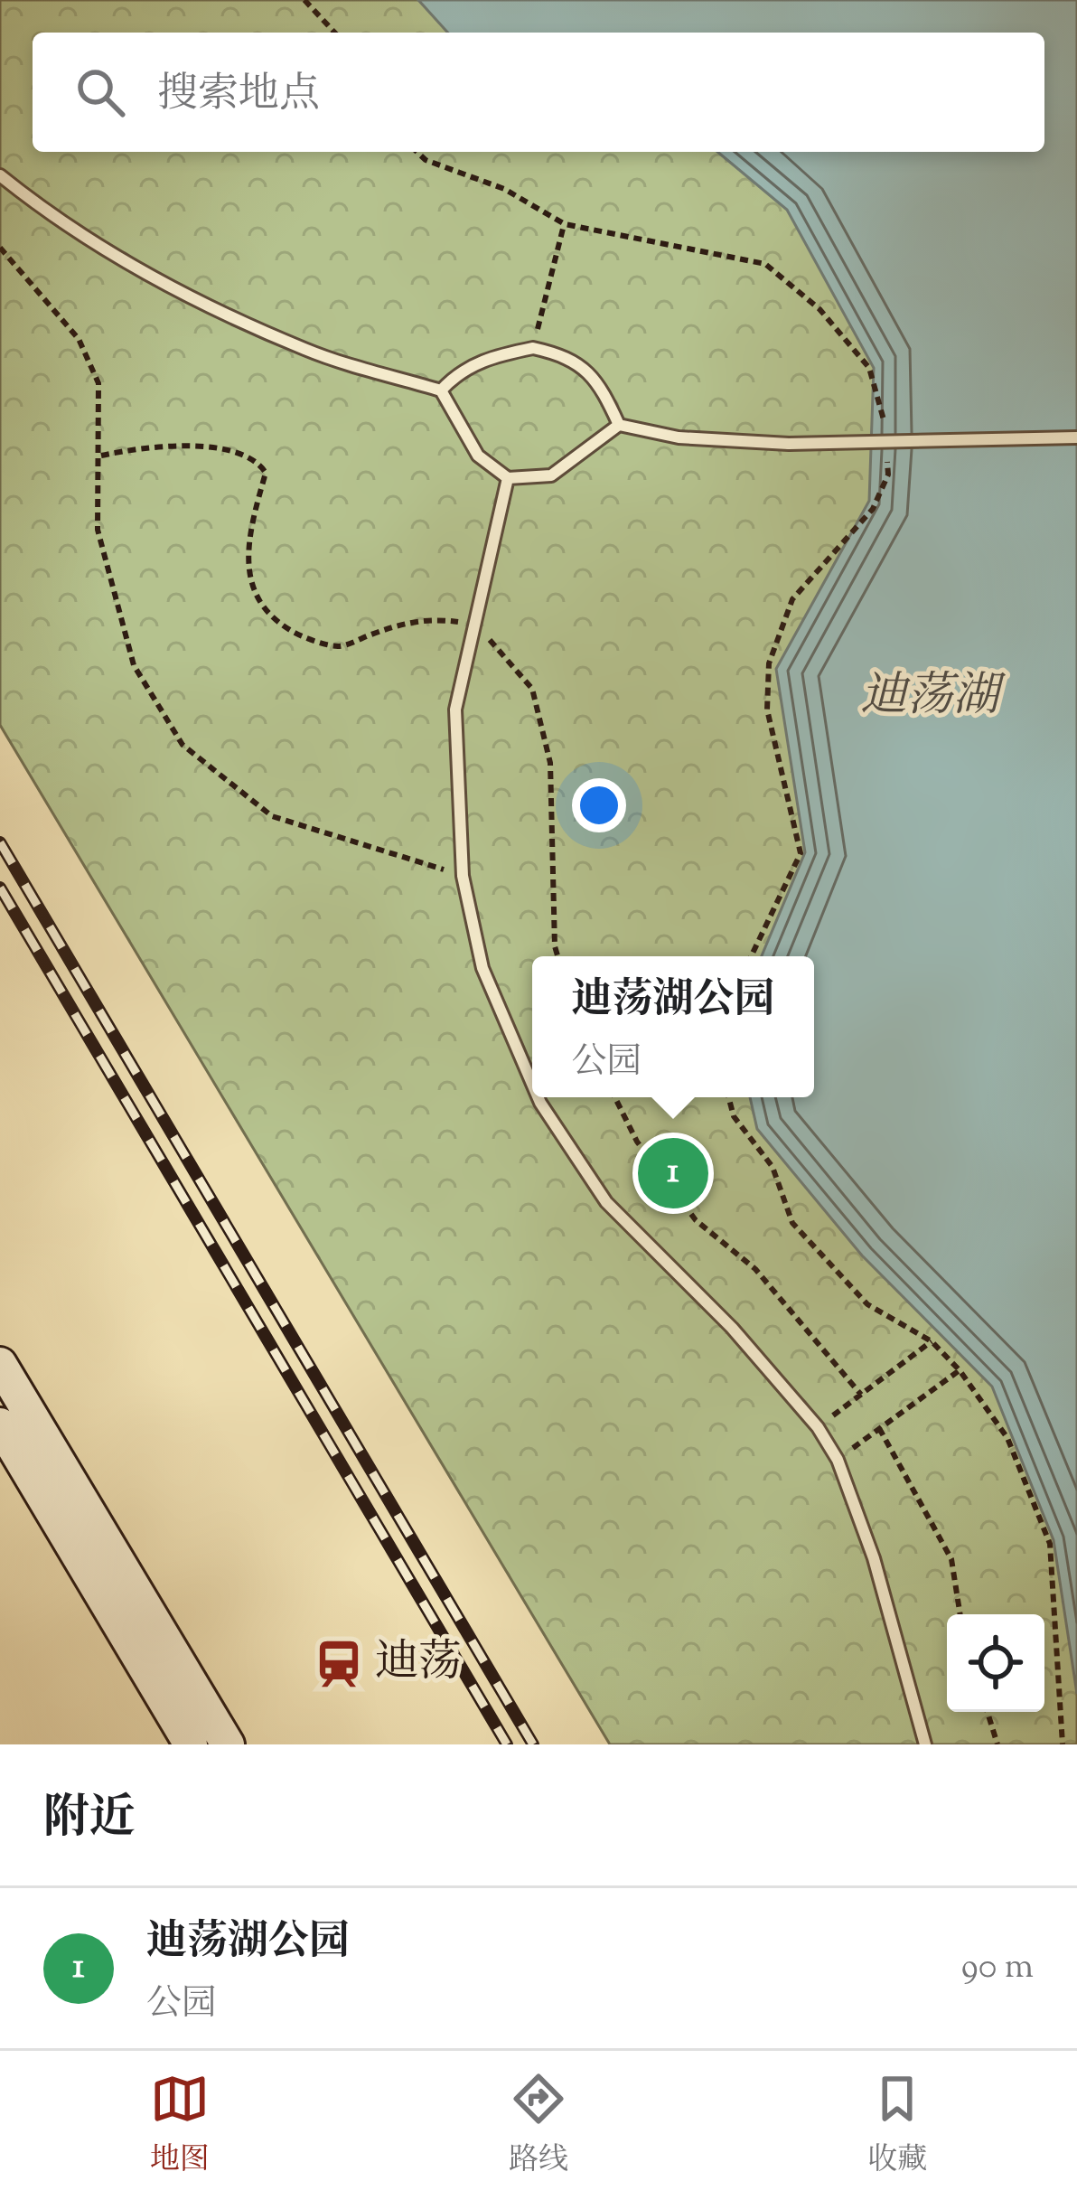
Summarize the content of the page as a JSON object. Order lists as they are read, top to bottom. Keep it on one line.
{"water":["迪荡湖"],"places":{"station":["迪荡"]},"page":{"search":"搜索地点","popup":["迪荡湖公园","公园"],"pins":"1","heading":"附近","list":[{"mark":"1","name":"迪荡湖公园","note":"公园","value":"90 m"}],"nav":["地图","路线","收藏"]}}
